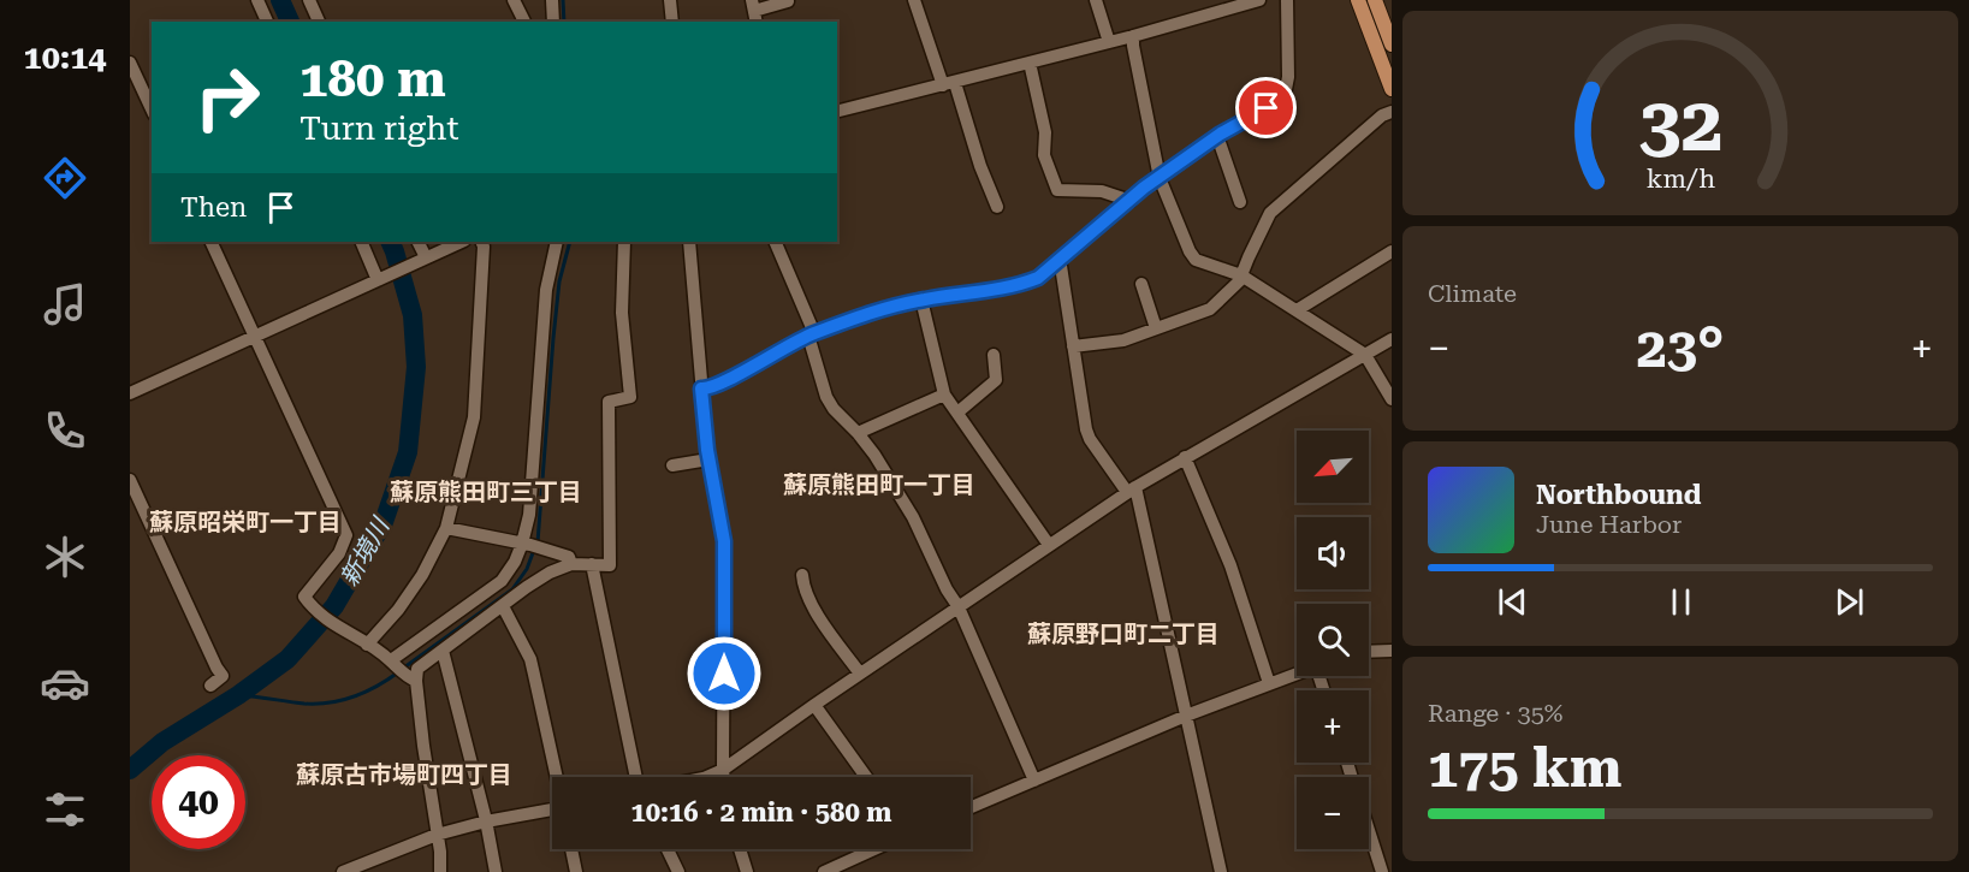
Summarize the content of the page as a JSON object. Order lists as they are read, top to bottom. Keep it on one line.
{"districts":["蘇原熊田町一丁目","蘇原熊田町三丁目","蘇原昭栄町一丁目","蘇原野口町二丁目","蘇原古市場町四丁目"],"water":["新境川"],"north":"bottom left","page":{"tabs":"10:14","turn":["180 m","Turn right"],"then":"Then","tile":["Climate",["Range · 35%","175 km"]],"heat":["−","23°","+"],"map_buttons":["+","−"],"song":["Northbound","June Harbor"],"limit":"40","trip":"10:16 · 2 min · 580 m","gauge":["32","km/h"]}}
